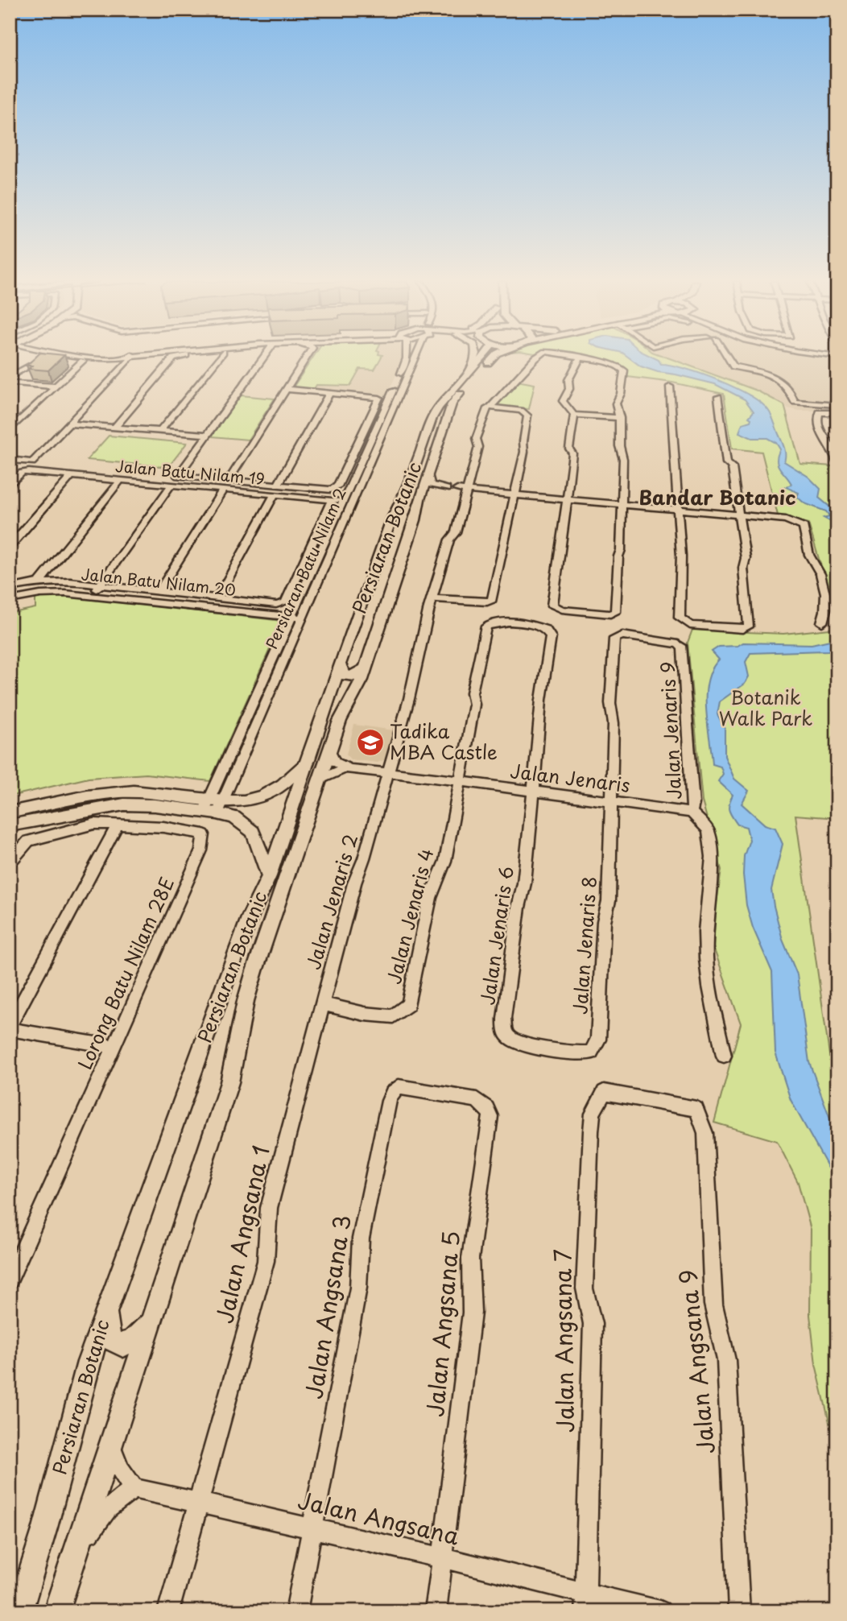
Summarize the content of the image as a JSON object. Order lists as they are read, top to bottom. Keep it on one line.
{"streets":{"main road":["Persiaran Botanic"],"street":["Jalan Batu Nilam 19","Persiaran Batu Nilam 2","Jalan Batu Nilam 20","Jalan Jenaris 9","Jalan Jenaris","Jalan Jenaris 2","Jalan Jenaris 4","Jalan Jenaris 6","Jalan Jenaris 8","Lorong Batu Nilam 28E","Jalan Angsana 1","Jalan Angsana 3","Jalan Angsana 5","Jalan Angsana 7","Jalan Angsana 9","Jalan Angsana"]},"crossings":[["Jalan Batu Nilam 19","Persiaran Batu Nilam 2"],["Persiaran Batu Nilam 2","Jalan Batu Nilam 20"],["Jalan Jenaris 9","Jalan Jenaris"],["Jalan Jenaris 9","Jalan Jenaris 8"],["Jalan Jenaris","Jalan Jenaris 2"],["Jalan Jenaris","Jalan Jenaris 4"],["Jalan Jenaris","Jalan Jenaris 6"],["Jalan Jenaris","Jalan Jenaris 8"],["Jalan Jenaris 2","Jalan Jenaris 4"],["Jalan Jenaris 2","Jalan Angsana 1"],["Jalan Jenaris 4","Jalan Jenaris 6"],["Jalan Jenaris 6","Jalan Jenaris 8"],["Jalan Angsana 1","Jalan Angsana"],["Jalan Angsana 3","Jalan Angsana 5"],["Jalan Angsana 3","Jalan Angsana"],["Jalan Angsana 5","Jalan Angsana"],["Jalan Angsana 7","Jalan Angsana 9"],["Jalan Angsana 7","Jalan Angsana"]],"districts":["Bandar Botanic"],"parks":["Botanik Walk Park"],"places":{"school or university":["Tadika MBA Castle"]}}
